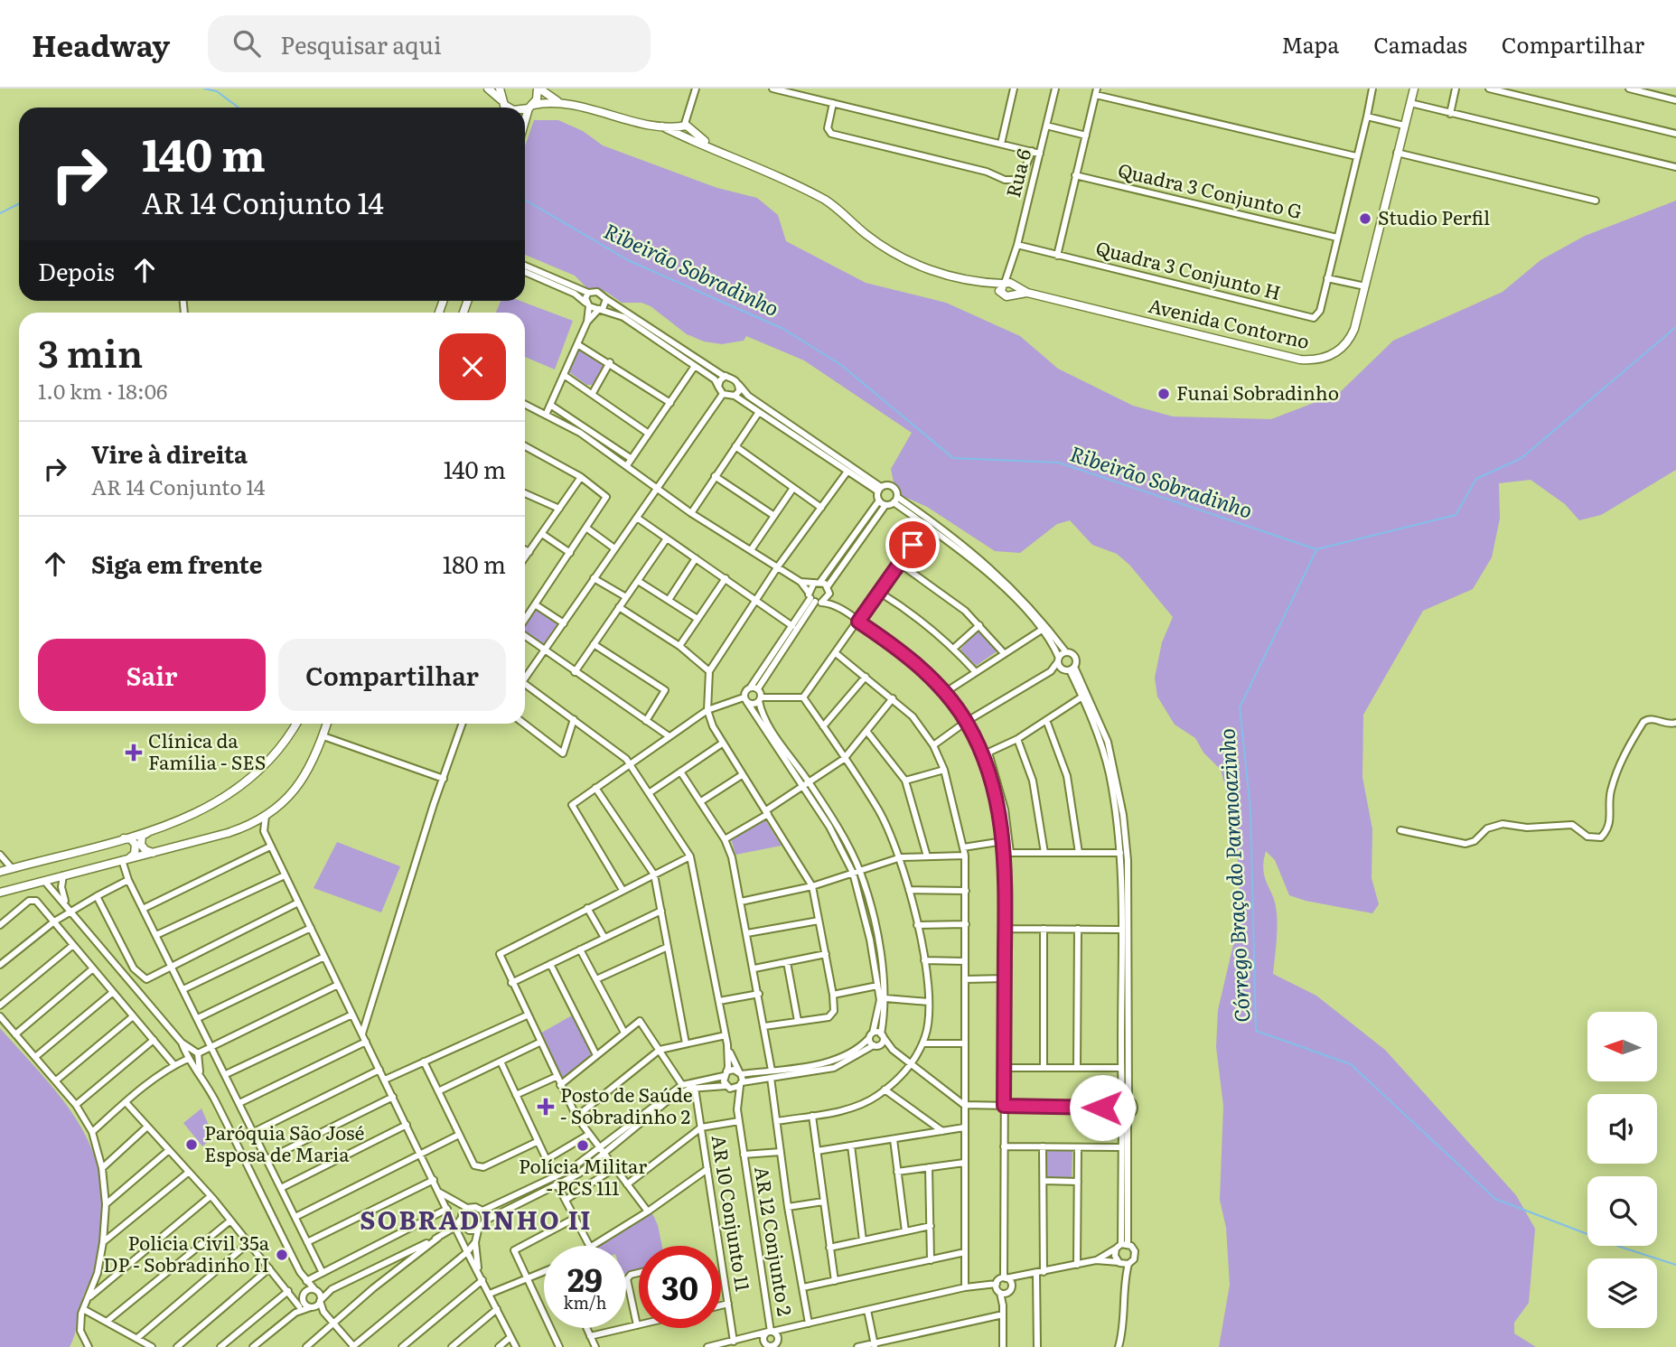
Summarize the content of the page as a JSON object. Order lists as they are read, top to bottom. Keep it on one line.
{"streets":{"main road":["Avenida Contorno"],"street":["Rua 6","Quadra 3 Conjunto G","Quadra 3 Conjunto H","AR 10 Conjunto 11","AR 12 Conjunto 2"]},"crossings":[["Rua 6","Quadra 3 Conjunto H"],["Rua 6","Avenida Contorno"]],"districts":["SOBRADINHO II"],"water":["Ribeirão Sobradinho","Córrego Braço do Paranoazinho"],"places":{"other":["Studio Perfil","Funai Sobradinho","Paróquia São José Esposa de Maria","Polícia Militar - PCS 111","Policia Civil 35a DP - Sobradinho II"],"health":["Clínica da Família - SES","Posto de Saúde - Sobradinho 2"]},"north":"left","page":{"header":"Headway","search":"Pesquisar aqui","nav":["Mapa","Camadas","Compartilhar"],"turn":["140 m","AR 14 Conjunto 14"],"then":"Depois","heading":["3 min","1.0 km · 18:06"],"list":[{"name":"Vire à direita","note":"AR 14 Conjunto 14","value":"140 m"},{"name":"Siga em frente","value":"180 m"}],"buttons":["Sair","Compartilhar"],"speed":"29 km/h","limit":"30"}}
